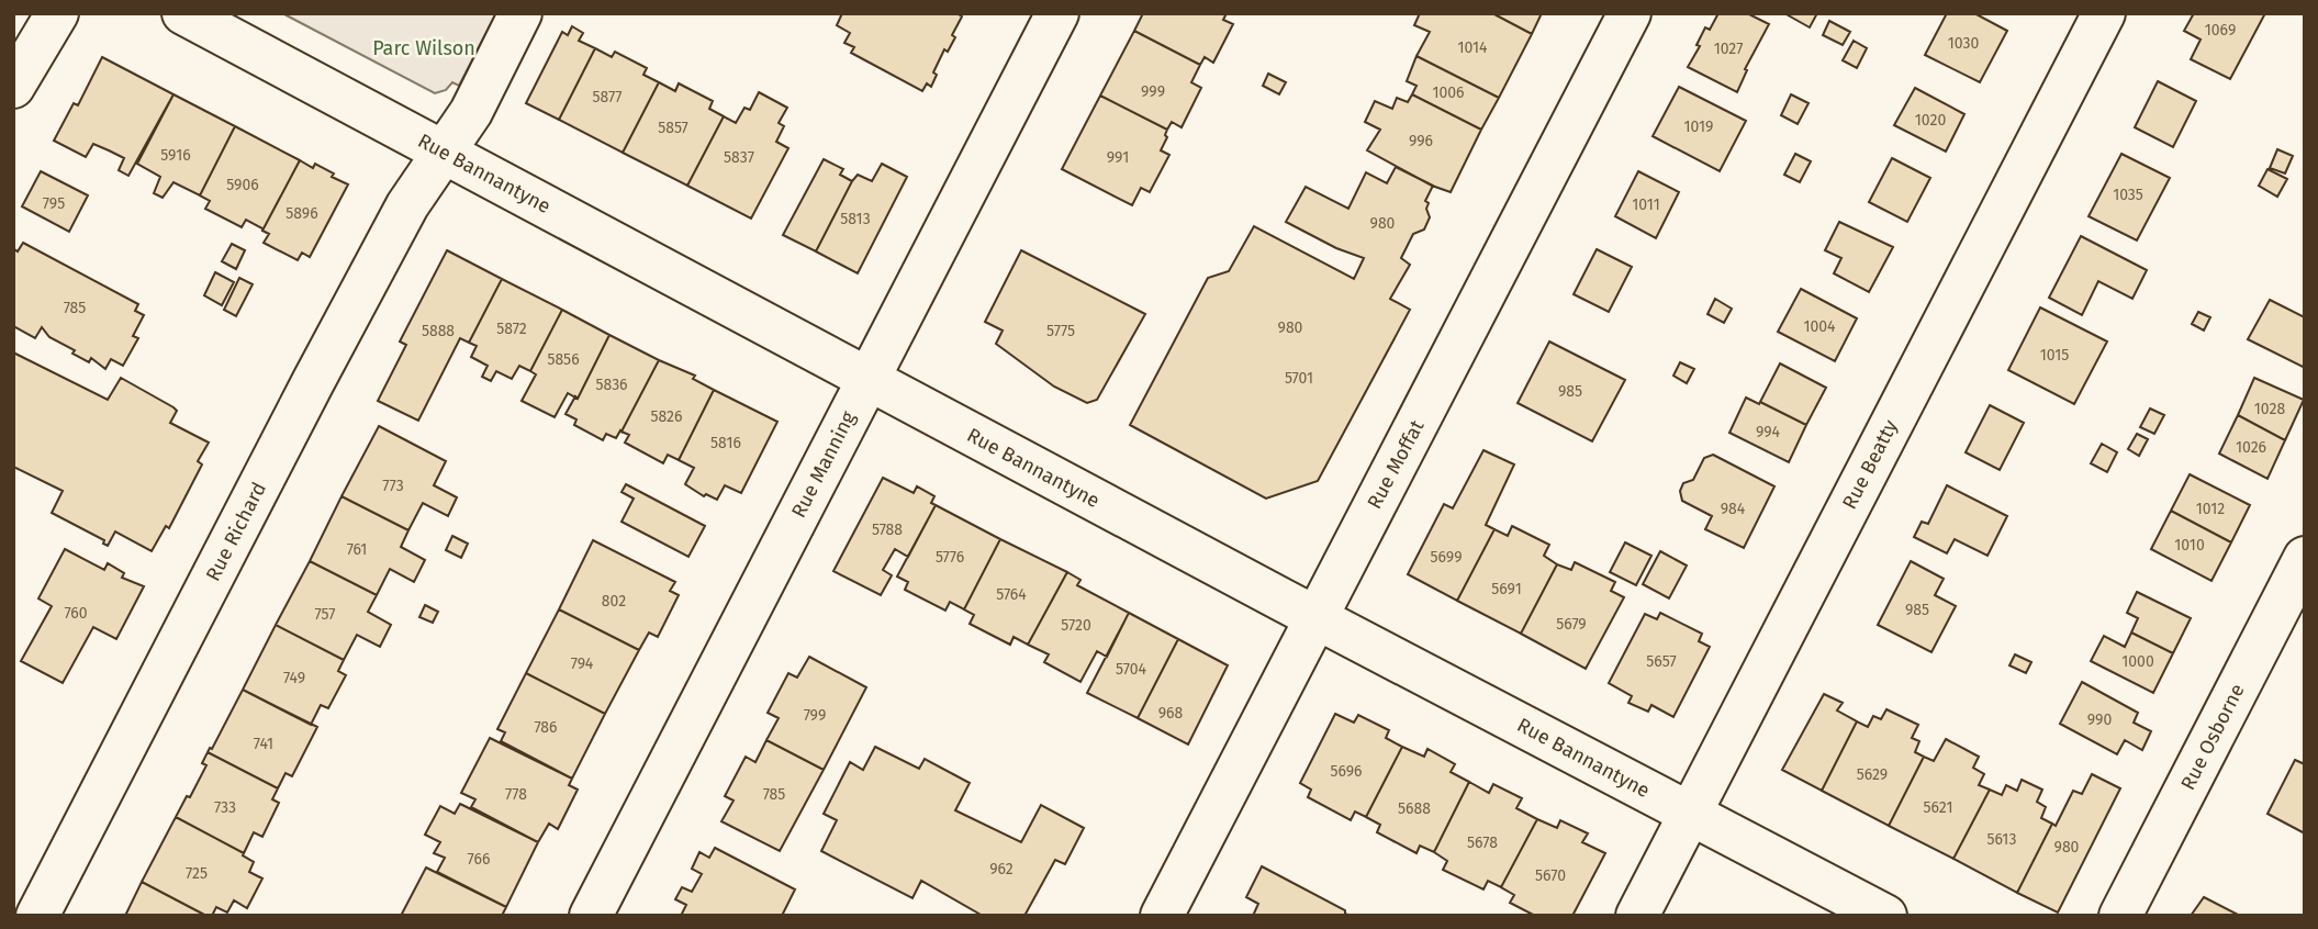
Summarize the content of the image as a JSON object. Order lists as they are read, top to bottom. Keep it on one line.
{"streets":{"street":["Rue Bannantyne","Rue Manning","Rue Moffat","Rue Beatty","Rue Richard","Rue Osborne"]},"crossings":[["Rue Bannantyne","Rue Manning"],["Rue Bannantyne","Rue Moffat"],["Rue Bannantyne","Rue Beatty"],["Rue Bannantyne","Rue Richard"]],"parks":["Parc Wilson"],"house_numbers":["1069","1030","1014","1027","999","1006","5877","1020","1019","5857","996","5916","5837","991","5906","1035","795","1011","5896","5813","980","785","1004","980","5872","5888","5775","1015","5856","5701","5836","985","1028","5826","994","5816","1026","773","984","1012","5788","1010","761","5776","5699","5691","5764","802","985","760","757","5679","5720","5657","1000","794","5704","749","968","799","990","786","741","5696","5629","778","785","733","5621","5688","5613","5678","980","766","962","725","5670"]}
